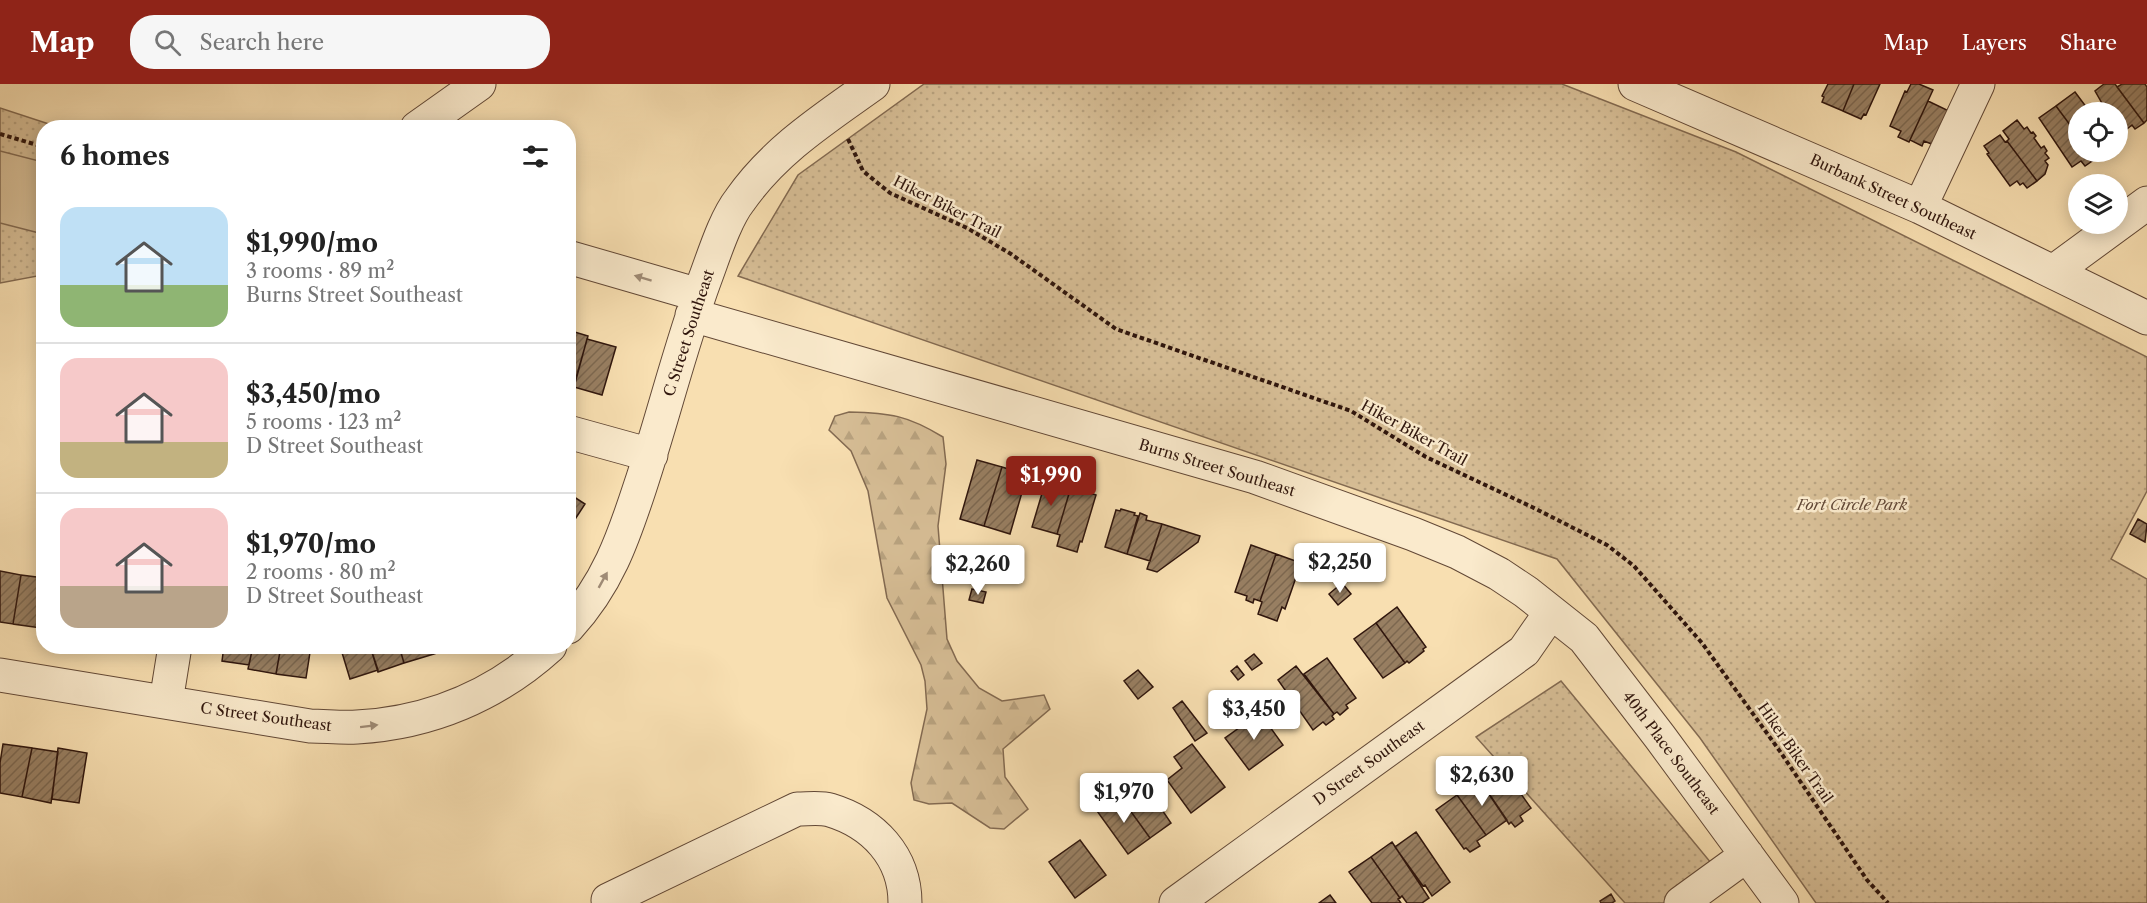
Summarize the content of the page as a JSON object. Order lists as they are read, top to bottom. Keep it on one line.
{"streets":{"street":["Burbank Street Southeast","C Street Southeast","Burns Street Southeast","40th Place Southeast","D Street Southeast"],"path":["Hiker Biker Trail"]},"crossings":[["Hiker Biker Trail","C Street Southeast"],["C Street Southeast","Burns Street Southeast"],["Burns Street Southeast","40th Place Southeast"],["Burns Street Southeast","D Street Southeast"],["40th Place Southeast","D Street Southeast"]],"one_way":["C Street Southeast"],"parks":["Fort Circle Park"],"page":{"header":"Map","search":"Search here","nav":["Map","Layers","Share"],"heading":"6 homes","list":[{"name":"$1,990/mo","note":"3 rooms · 89 m² · Burns Street Southeast"},{"name":"$3,450/mo","note":"5 rooms · 123 m² · D Street Southeast"},{"name":"$1,970/mo","note":"2 rooms · 80 m² · D Street Southeast"}],"price":["$1,990","$2,250","$2,260","$3,450","$2,630","$1,970"]}}
